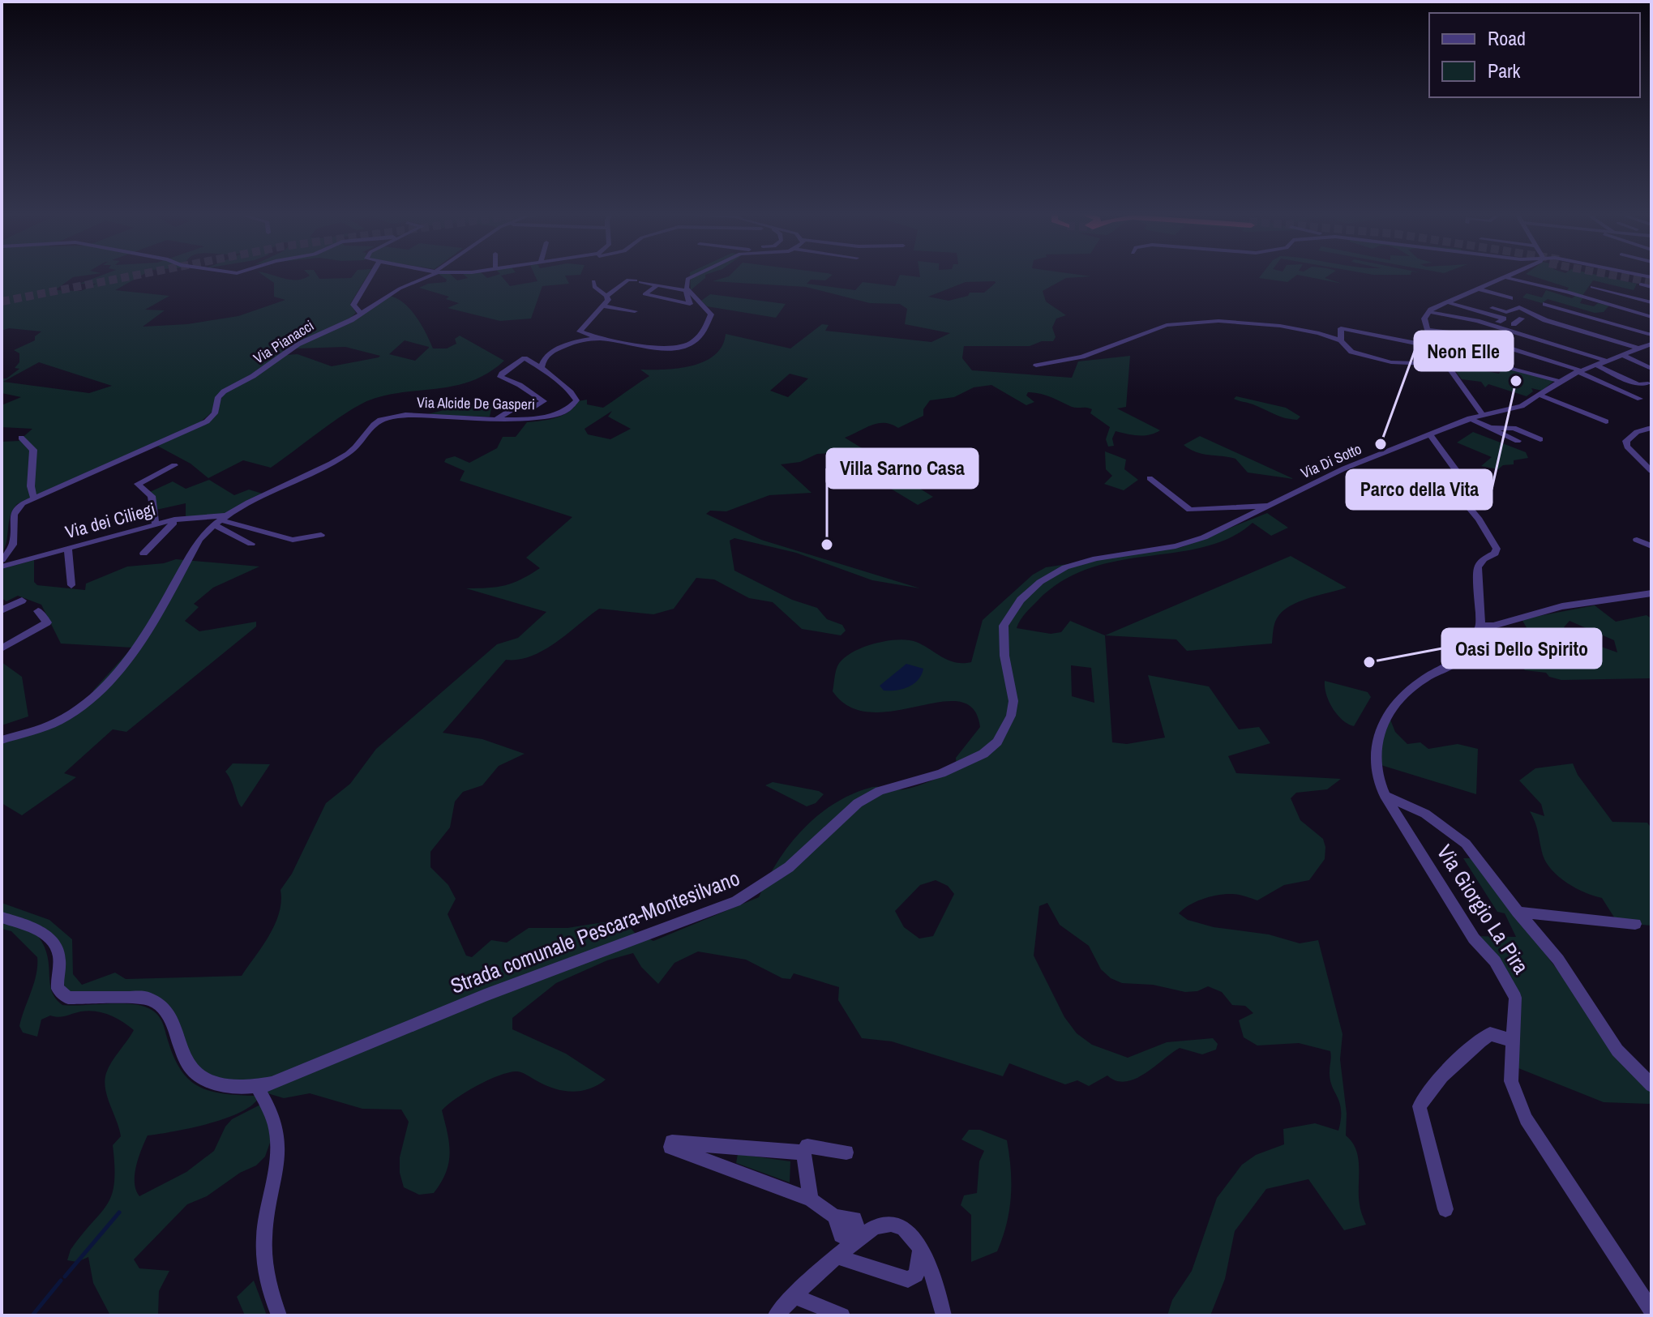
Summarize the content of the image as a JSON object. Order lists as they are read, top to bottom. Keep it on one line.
{"streets":{"street":["Via Pianacci","Via Alcide De Gasperi","Via Di Sotto","Via dei Ciliegi","Via Giorgio La Pira","Strada comunale Pescara-Montesilvano"]},"crossings":[["Via Alcide De Gasperi","Via dei Ciliegi"],["Via Di Sotto","Strada comunale Pescara-Montesilvano"]],"places":["Parco della Vita","Neon Elle","Villa Sarno Casa","Oasi Dello Spirito"],"legend":["Road","Park"]}
